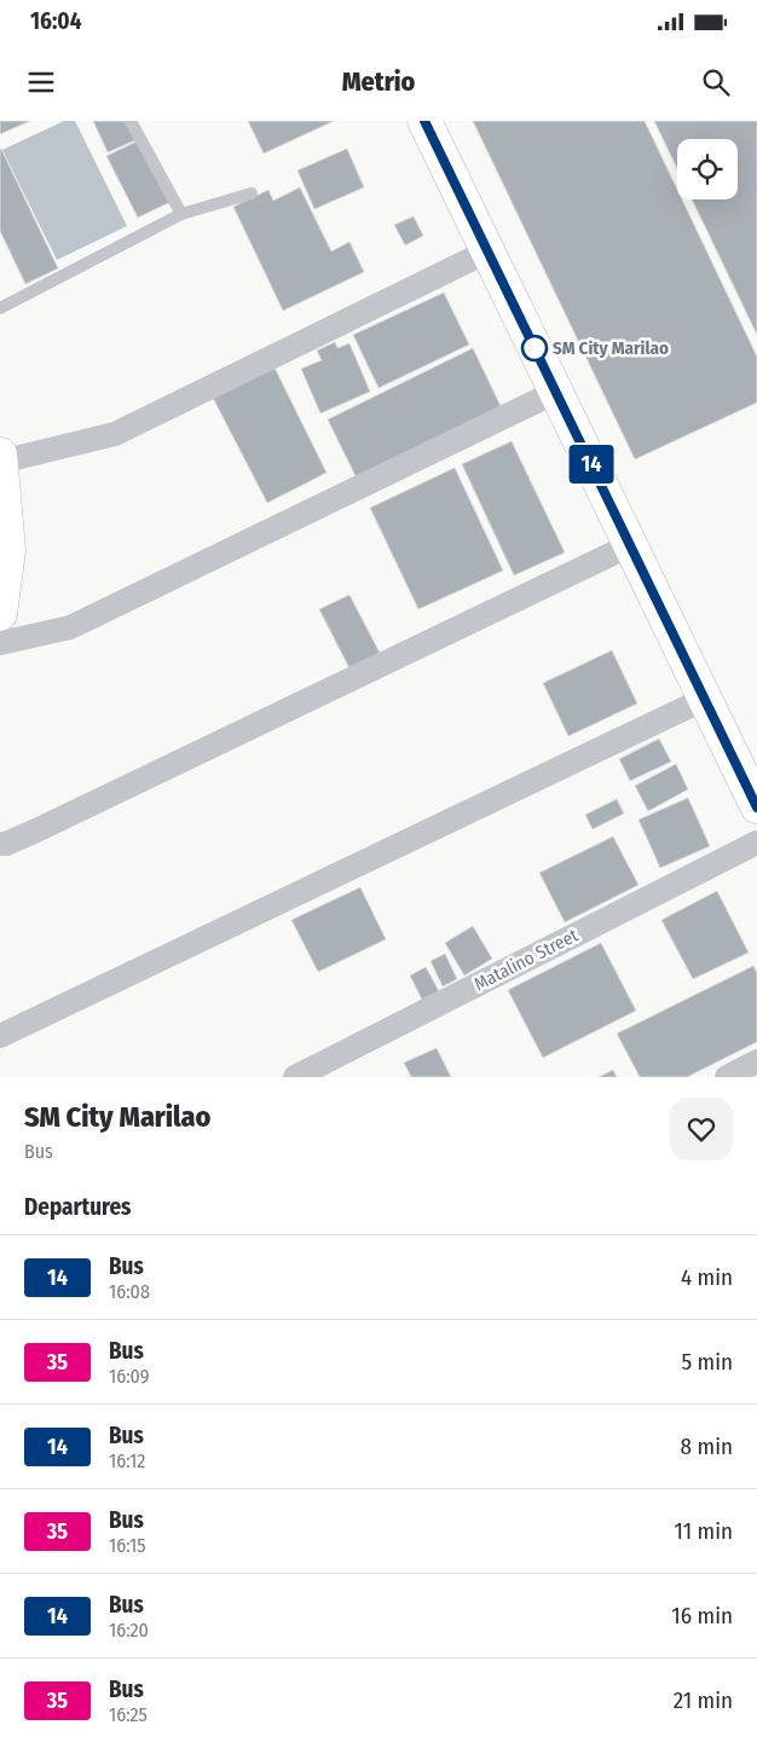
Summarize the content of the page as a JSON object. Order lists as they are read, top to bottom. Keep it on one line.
{"streets":{"street":["Matalino Street"]},"places":["SM City Marilao"],"lines":["bus line 14"],"page":{"status":"16:04","header":"Metrio","on_map":"14","heading":[["SM City Marilao","Bus"],"Departures"],"list":[{"mark":"14","name":"Bus","note":"16:08","value":"4 min"},{"mark":"35","name":"Bus","note":"16:09","value":"5 min"},{"mark":"14","name":"Bus","note":"16:12","value":"8 min"},{"mark":"35","name":"Bus","note":"16:15","value":"11 min"},{"mark":"14","name":"Bus","note":"16:20","value":"16 min"},{"mark":"35","name":"Bus","note":"16:25","value":"21 min"}]}}
